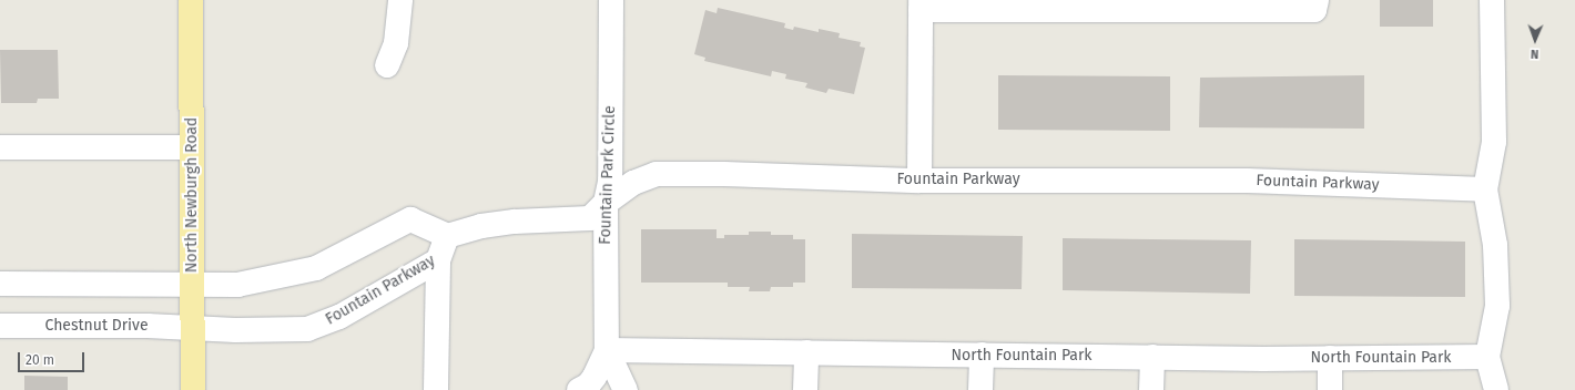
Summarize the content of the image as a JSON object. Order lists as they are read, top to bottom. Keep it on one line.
{"streets":{"main road":["North Newburgh Road"],"street":["Fountain Park Circle","Fountain Parkway","Chestnut Drive","North Fountain Park"]},"crossings":[["Fountain Park Circle","Fountain Parkway"],["Fountain Park Circle","North Fountain Park"],["Fountain Parkway","North Newburgh Road"],["Fountain Parkway","Chestnut Drive"],["North Newburgh Road","Chestnut Drive"]],"scale_bar":"20 m","north":"bottom"}
